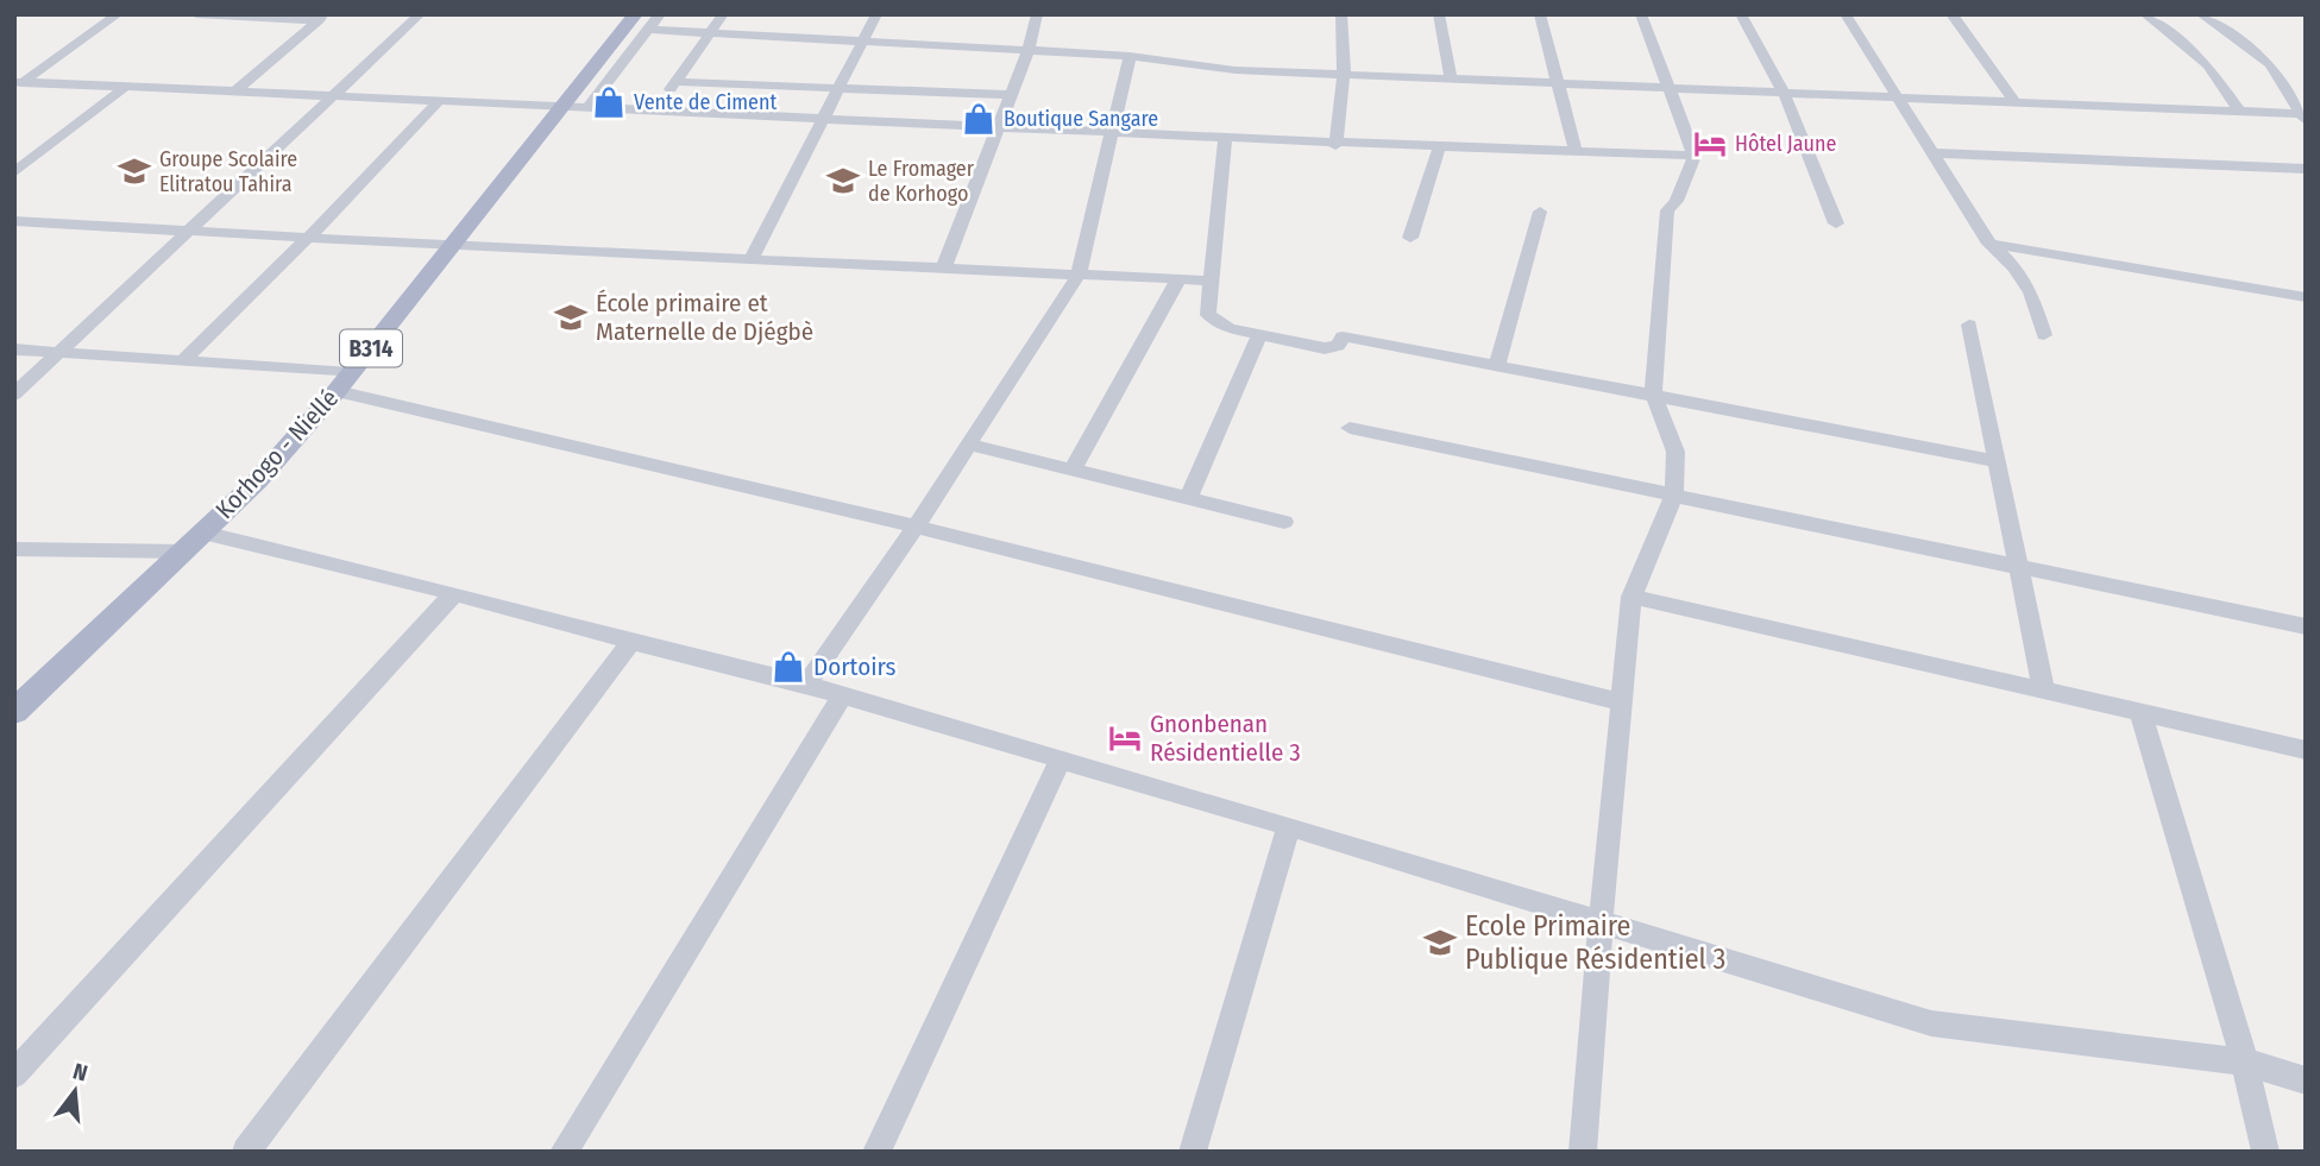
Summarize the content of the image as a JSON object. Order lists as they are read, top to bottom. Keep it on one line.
{"streets":{"main road":["B314","Korhogo - Niellé"]},"places":{"shop":["Vente de Ciment","Boutique Sangare","Dortoirs"],"hotel":["Hôtel Jaune","Gnonbenan Résidentielle 3"],"school or university":["Groupe Scolaire Elitratou Tahira","Le Fromager de Korhogo","École primaire et Maternelle de Djégbè","Ecole Primaire Publique Résidentiel 3"]},"north":"top"}
